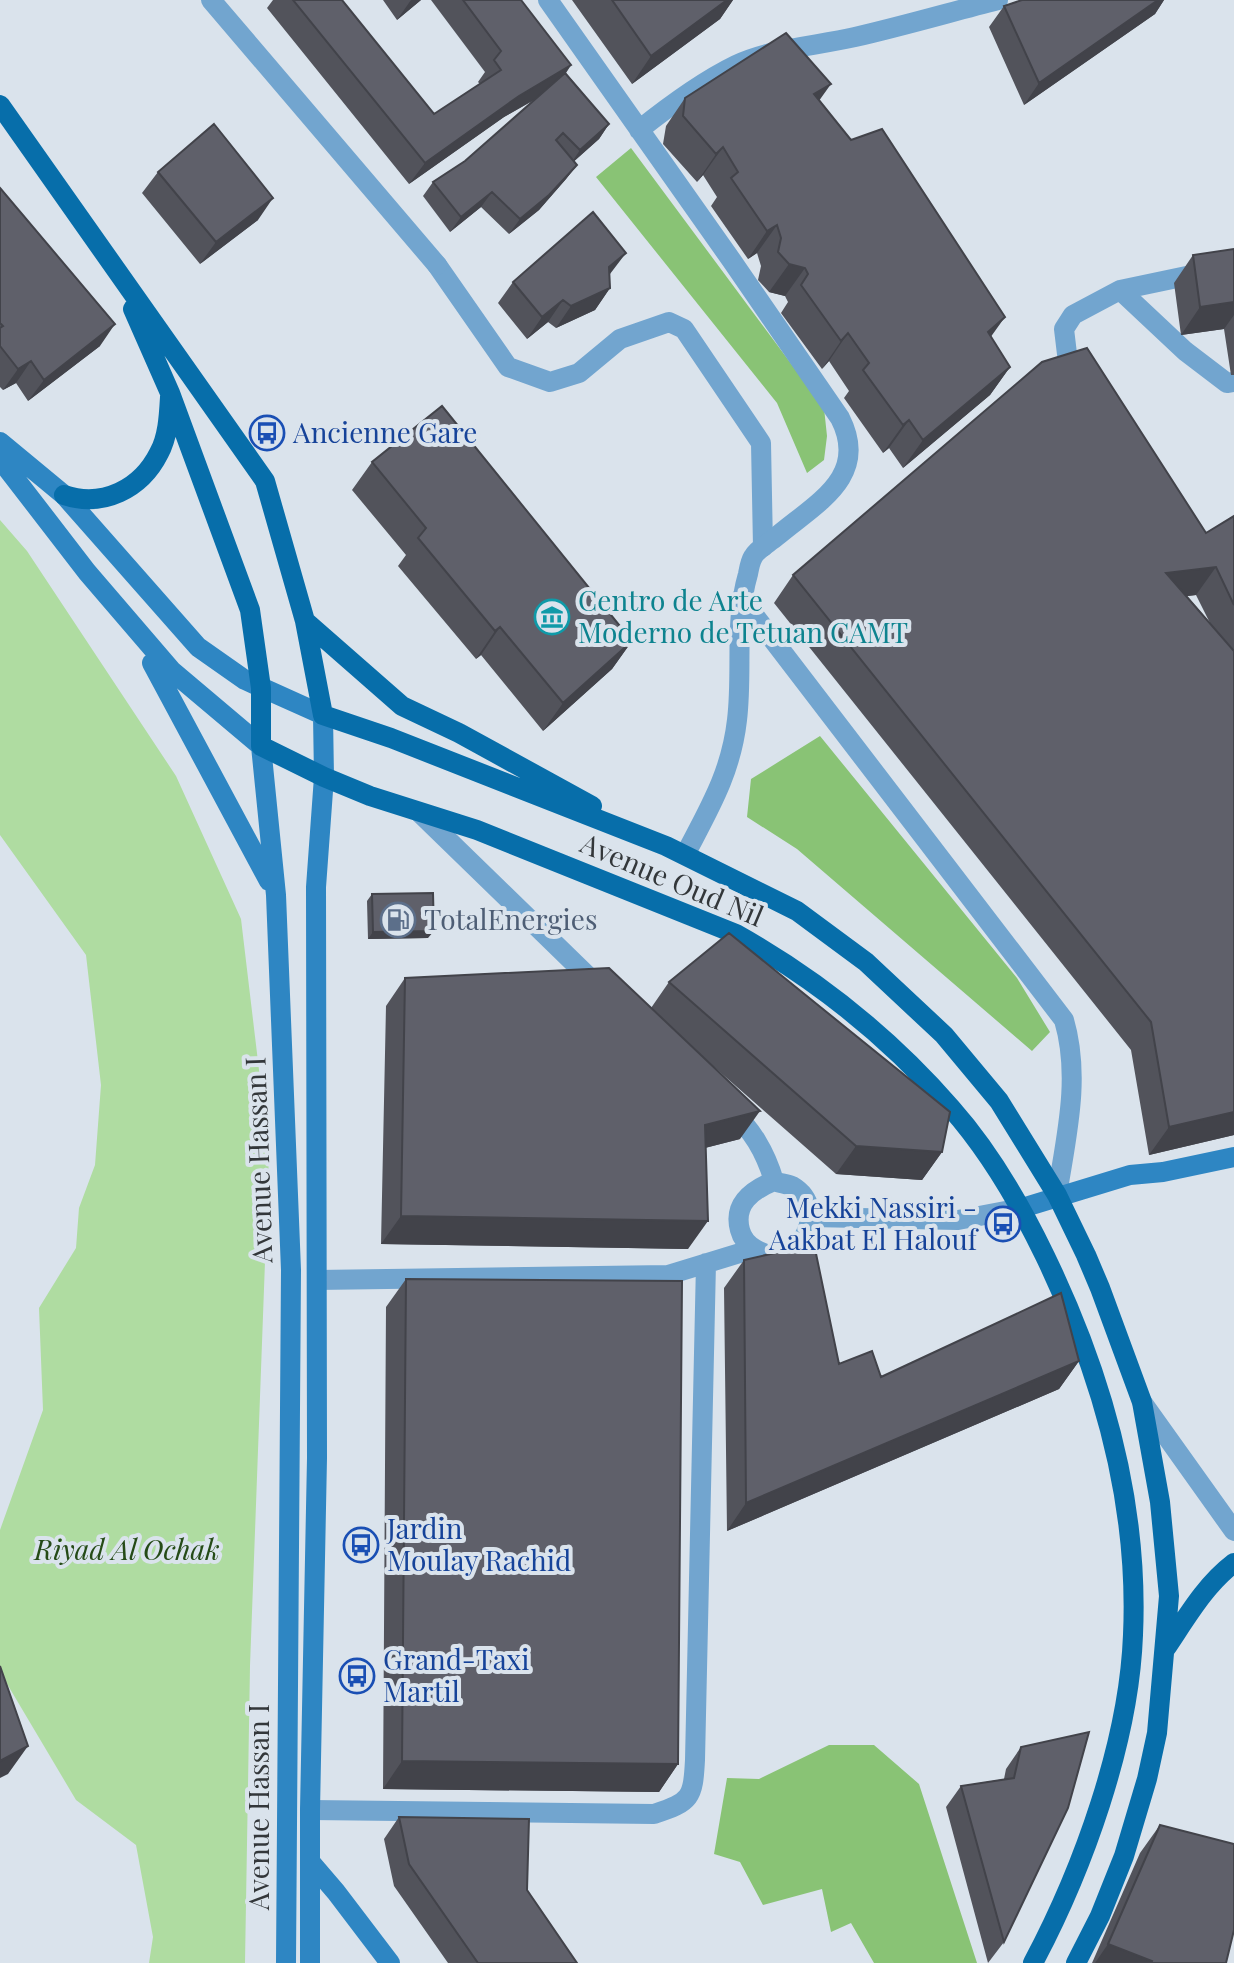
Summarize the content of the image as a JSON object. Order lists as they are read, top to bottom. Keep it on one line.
{"streets":{"main road":["Avenue Oud Nil","Avenue Hassan I"]},"crossings":[["Avenue Oud Nil","Avenue Hassan I"]],"parks":["Riyad Al Ochak"],"places":{"bus stop":["Ancienne Gare","Mekki Nassiri - Aakbat El Halouf","Jardin Moulay Rachid","Grand-Taxi Martil"],"museum":["Centro de Arte Moderno de Tetuan CAMT"],"fuel station":["TotalEnergies"]}}
